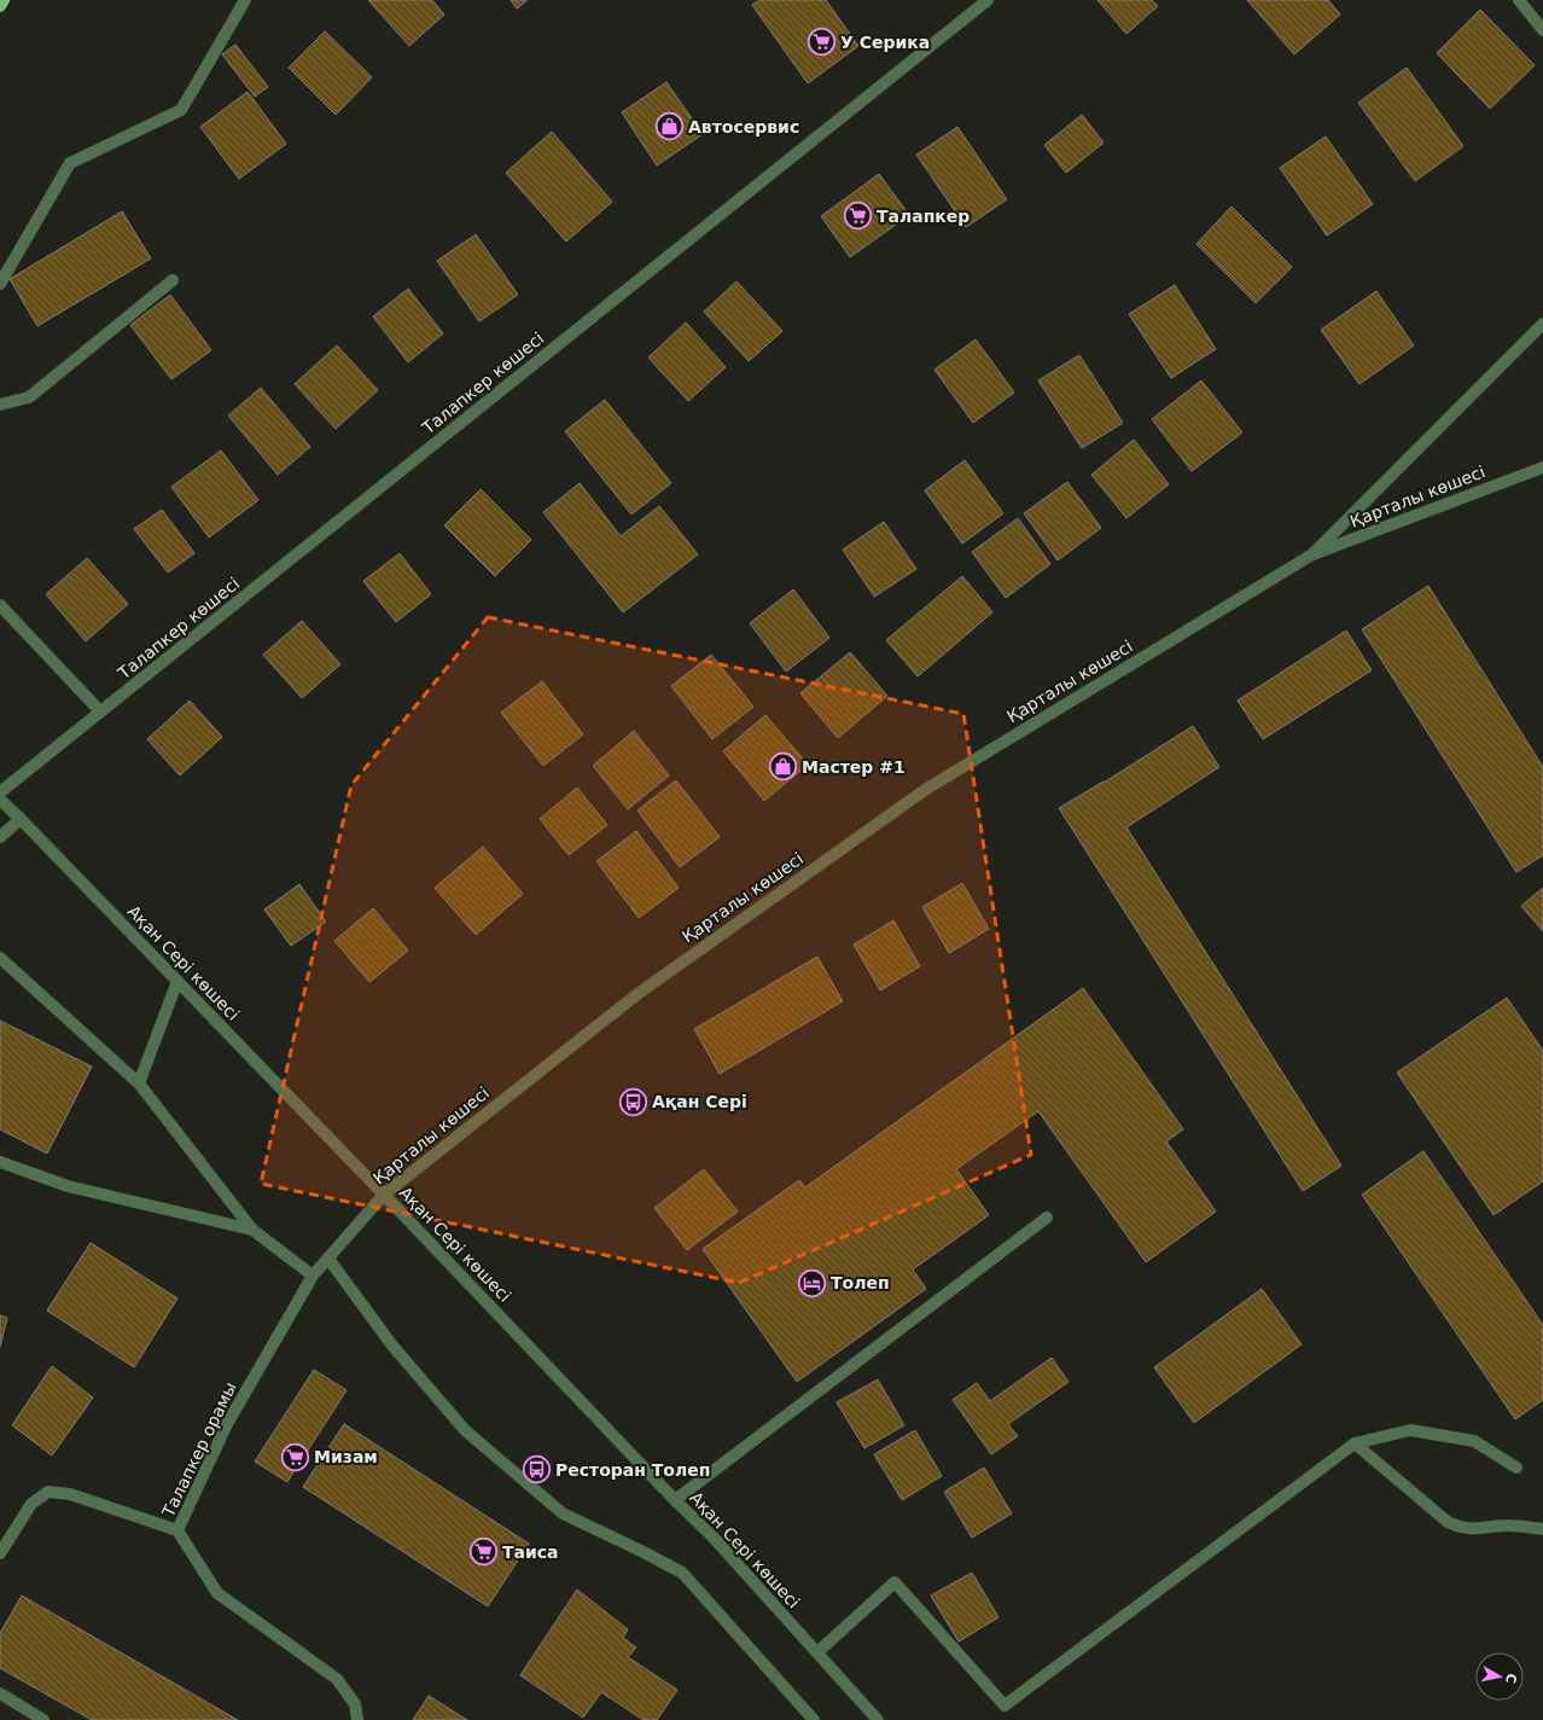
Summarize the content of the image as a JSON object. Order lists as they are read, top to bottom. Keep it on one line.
{"streets":{"street":["Талапкер көшесі","Қарталы көшесі","Ақан Сері көшесі","Талапкер орамы"]},"crossings":[["Қарталы көшесі","Ақан Сері көшесі"],["Қарталы көшесі","Талапкер орамы"]],"places":{"supermarket":["У Серика","Талапкер","Мизам","Таиса"],"shop":["Автосервис","Мастер #1"],"bus stop":["Ақан Серi","Ресторан Толеп"],"hotel":["Толеп"]},"north":"right"}
